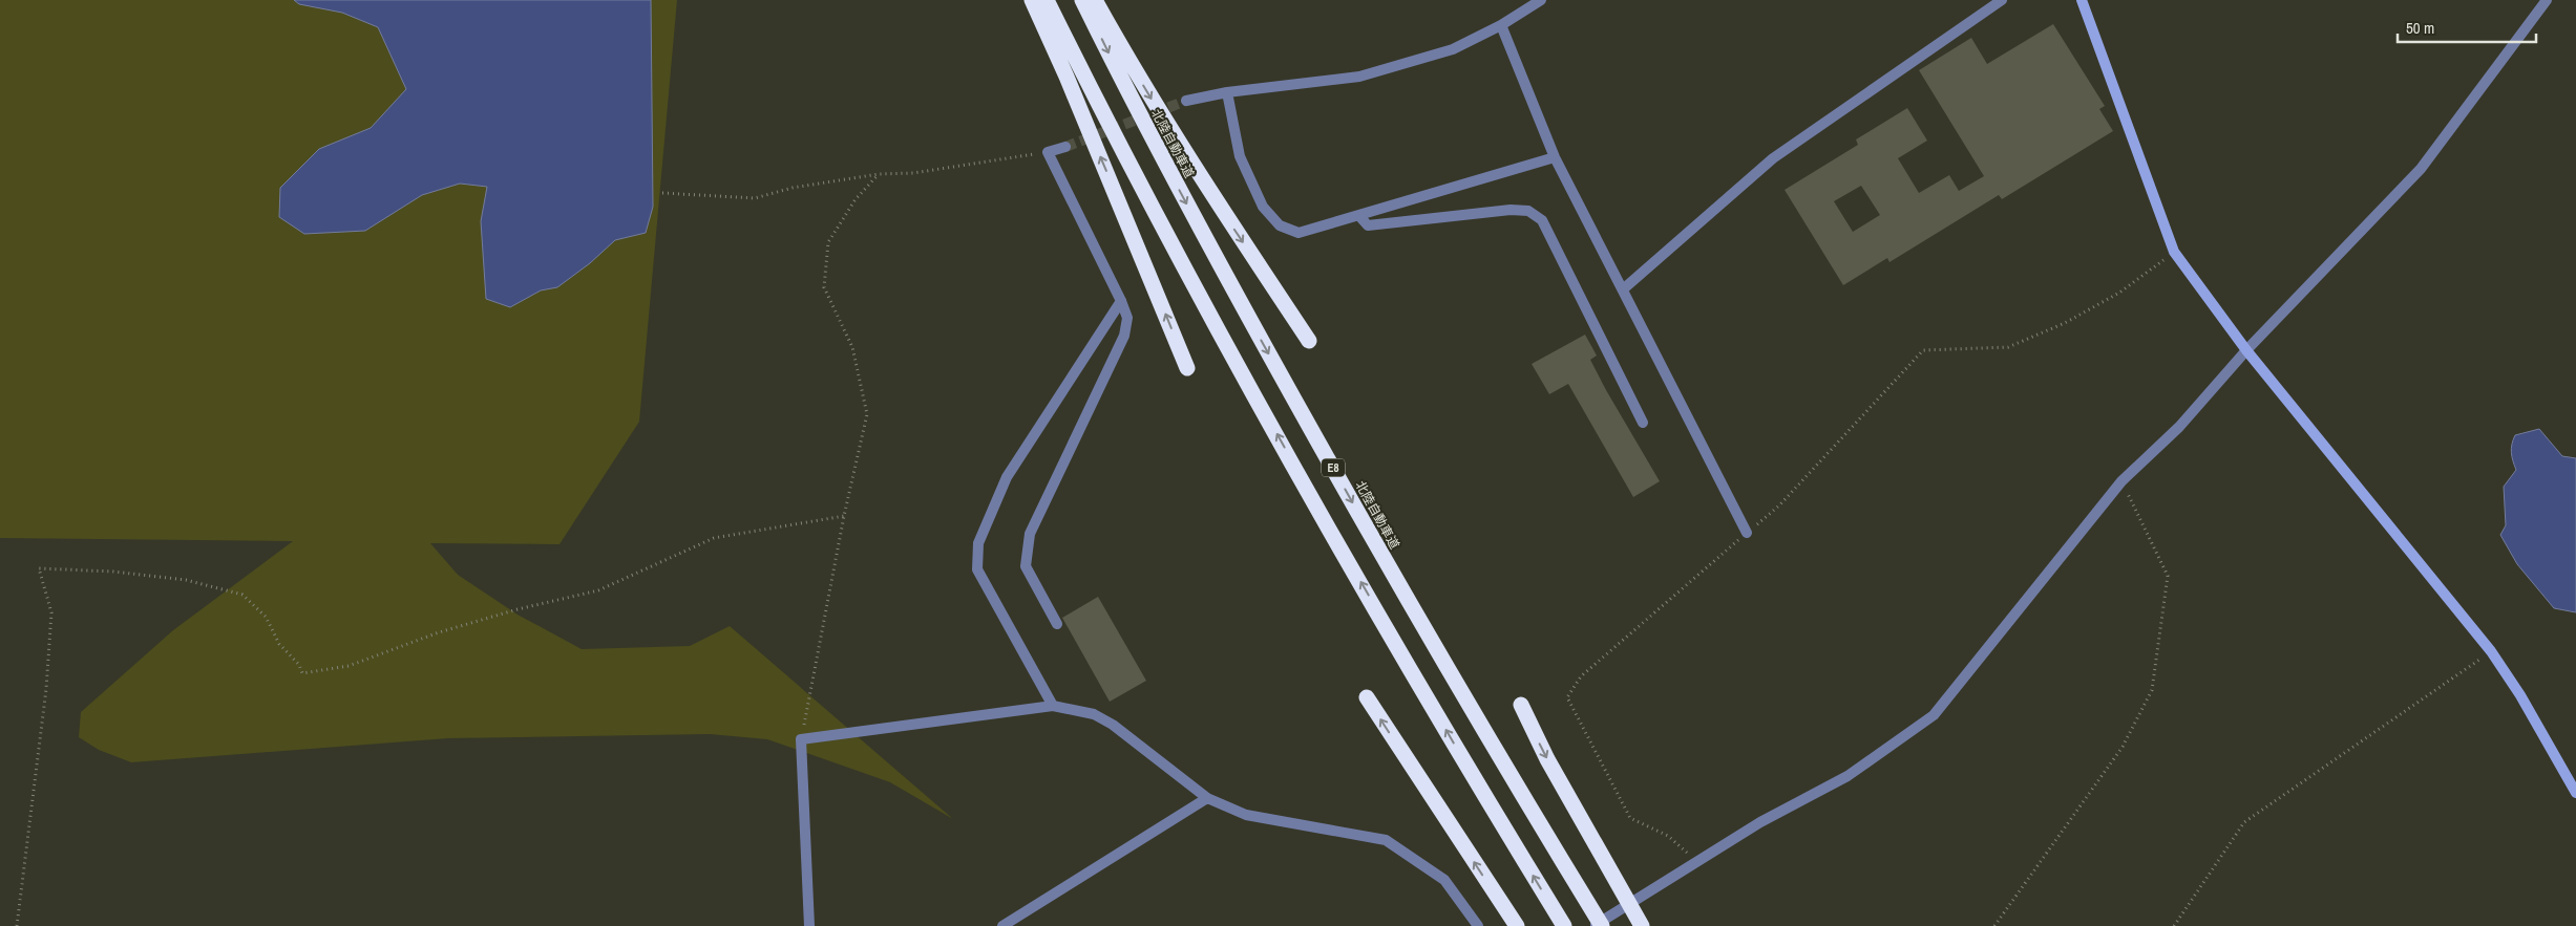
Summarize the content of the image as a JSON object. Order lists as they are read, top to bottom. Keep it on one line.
{"streets":{"highway":["北陸自動車道","E8"]},"scale_bar":"50 m"}
